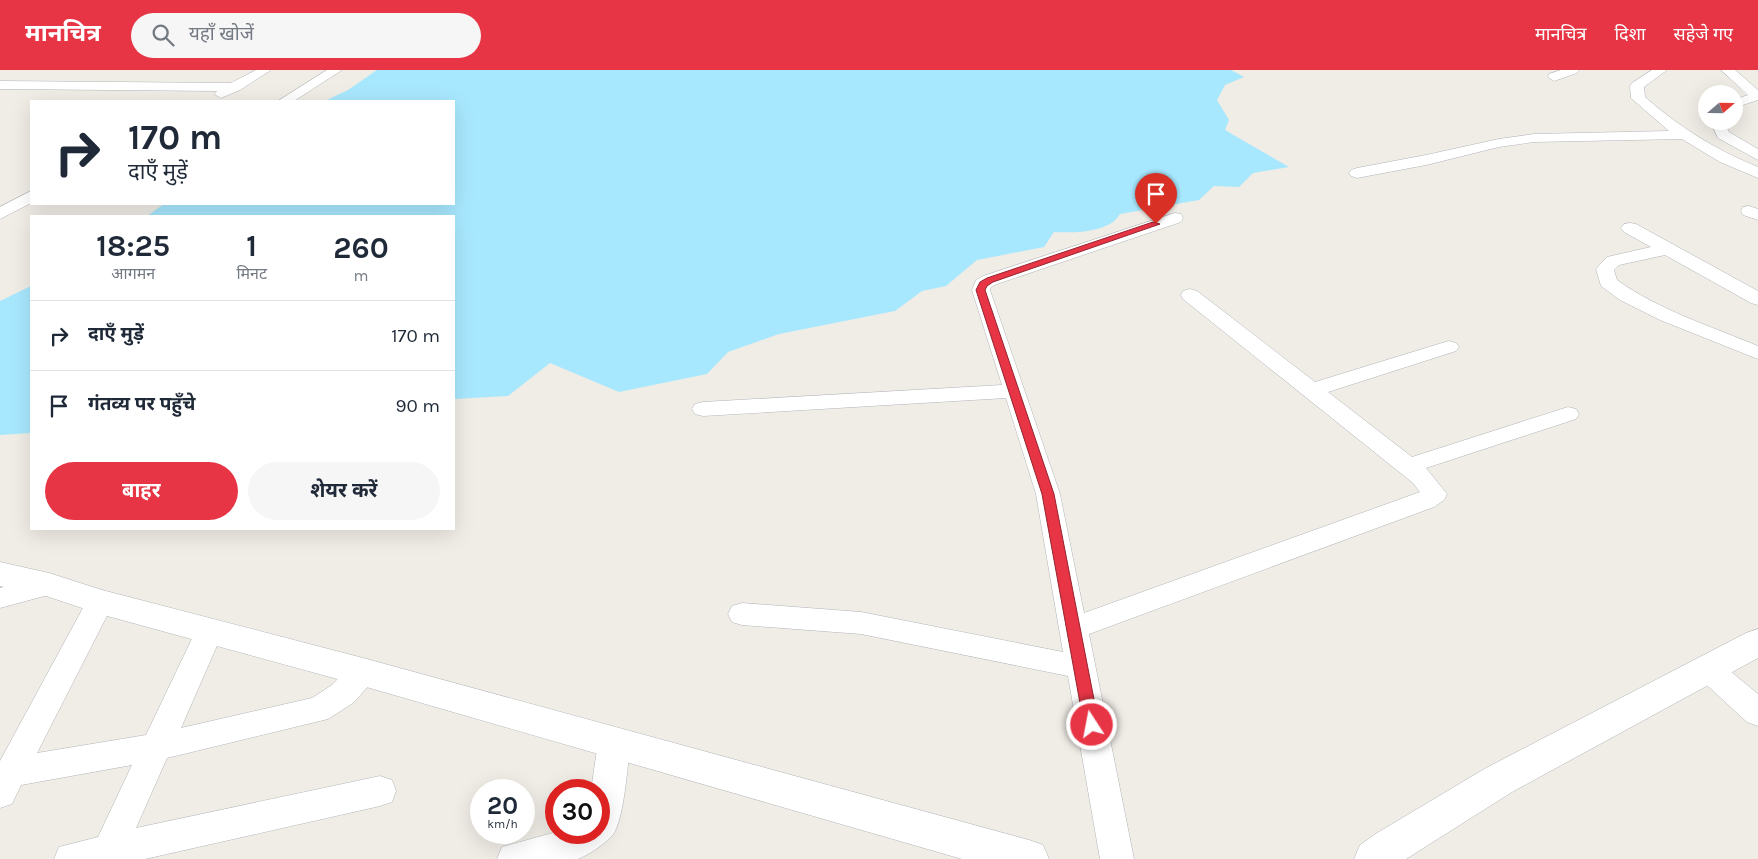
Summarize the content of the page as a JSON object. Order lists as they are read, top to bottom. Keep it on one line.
{"north":"right","page":{"header":"मानचित्र","search":"यहाँ खोजें","nav":["मानचित्र","दिशा","सहेजे गए"],"turn":["170 m","दाएँ मुड़ें"],"eta":["18:25","आगमन","1","मिनट","260","m"],"list":[{"name":"दाएँ मुड़ें","value":"170 m"},{"name":"गंतव्य पर पहुँचे","value":"90 m"}],"buttons":["बाहर","शेयर करें"],"speed":"20 km/h","limit":"30"}}
